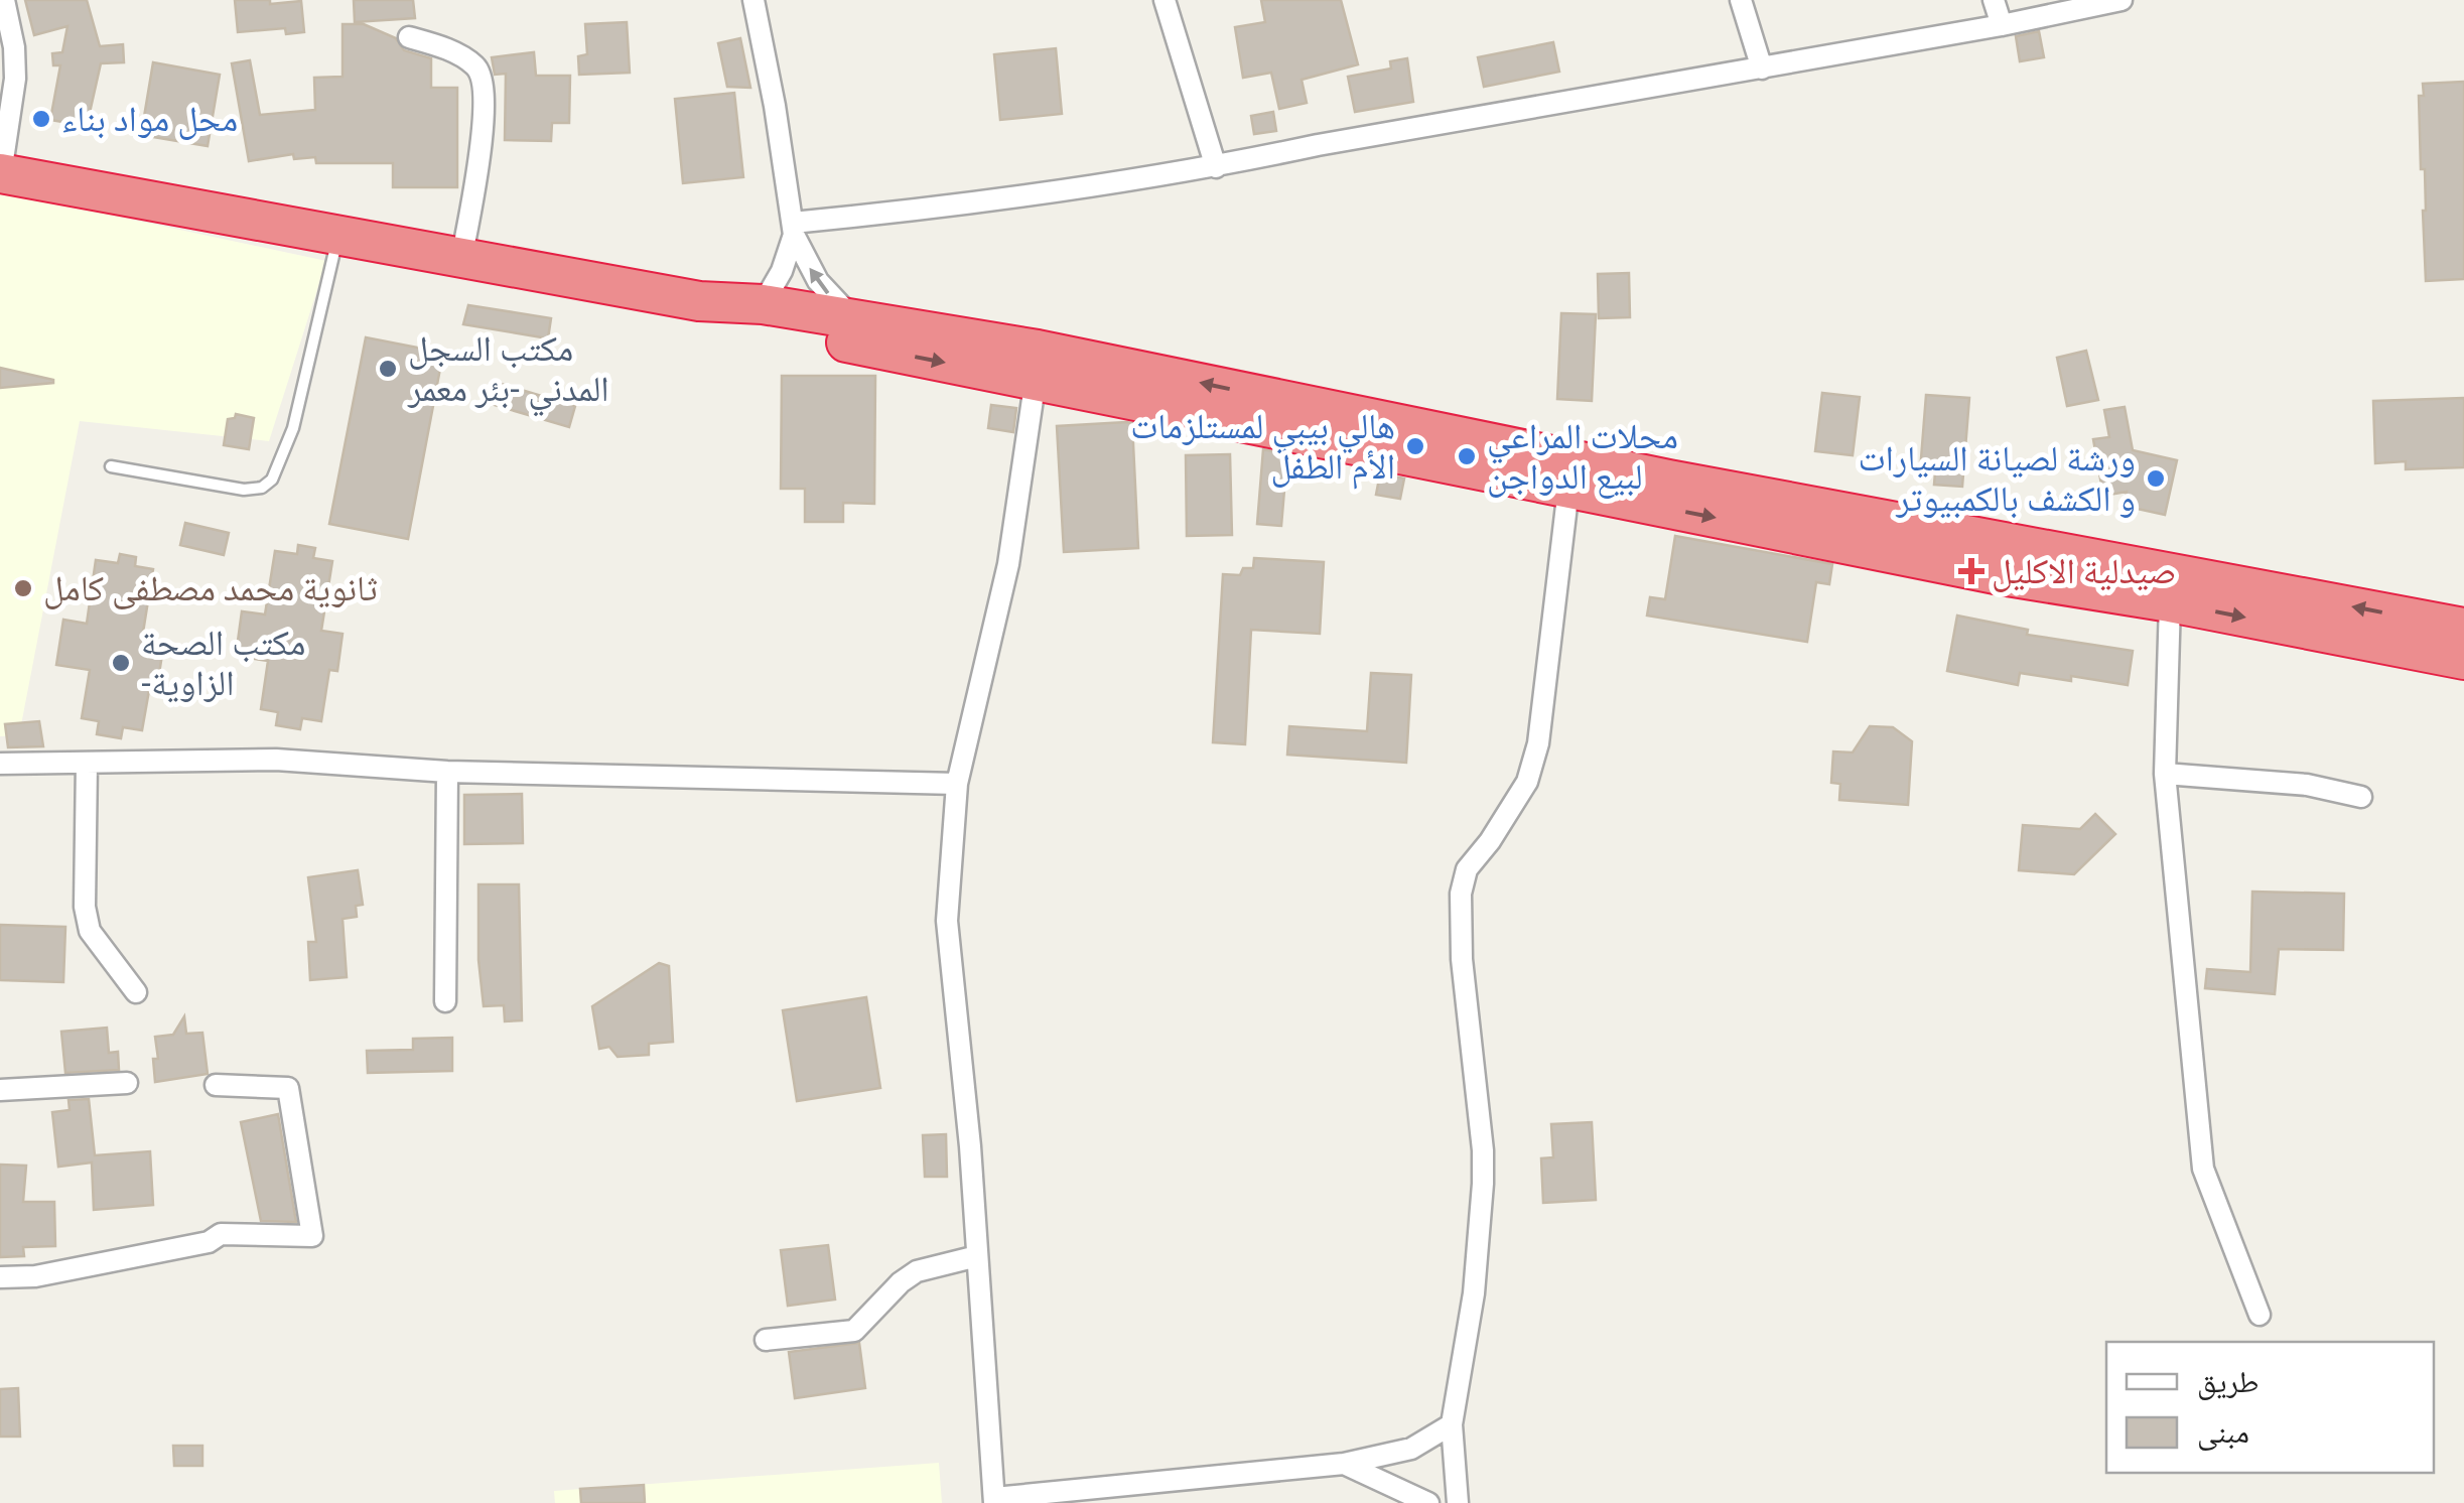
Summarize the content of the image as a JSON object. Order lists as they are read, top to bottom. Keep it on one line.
{"places":{"other":["محل مواد بناء","مكتب السجل المدني -بئر معمر","هالي بيبي لمستلزمات الأم الطفل","محلات المراعي لبيع الدواجن","ورشة لصيانة السيارات و الكشف بالكمبيوتر","ثانوية محمد مصطفى كامل","مكتب الصحة -الزاوية"],"health":["صيدلية الاكليل"]},"legend":["طريق","مبنى"]}
